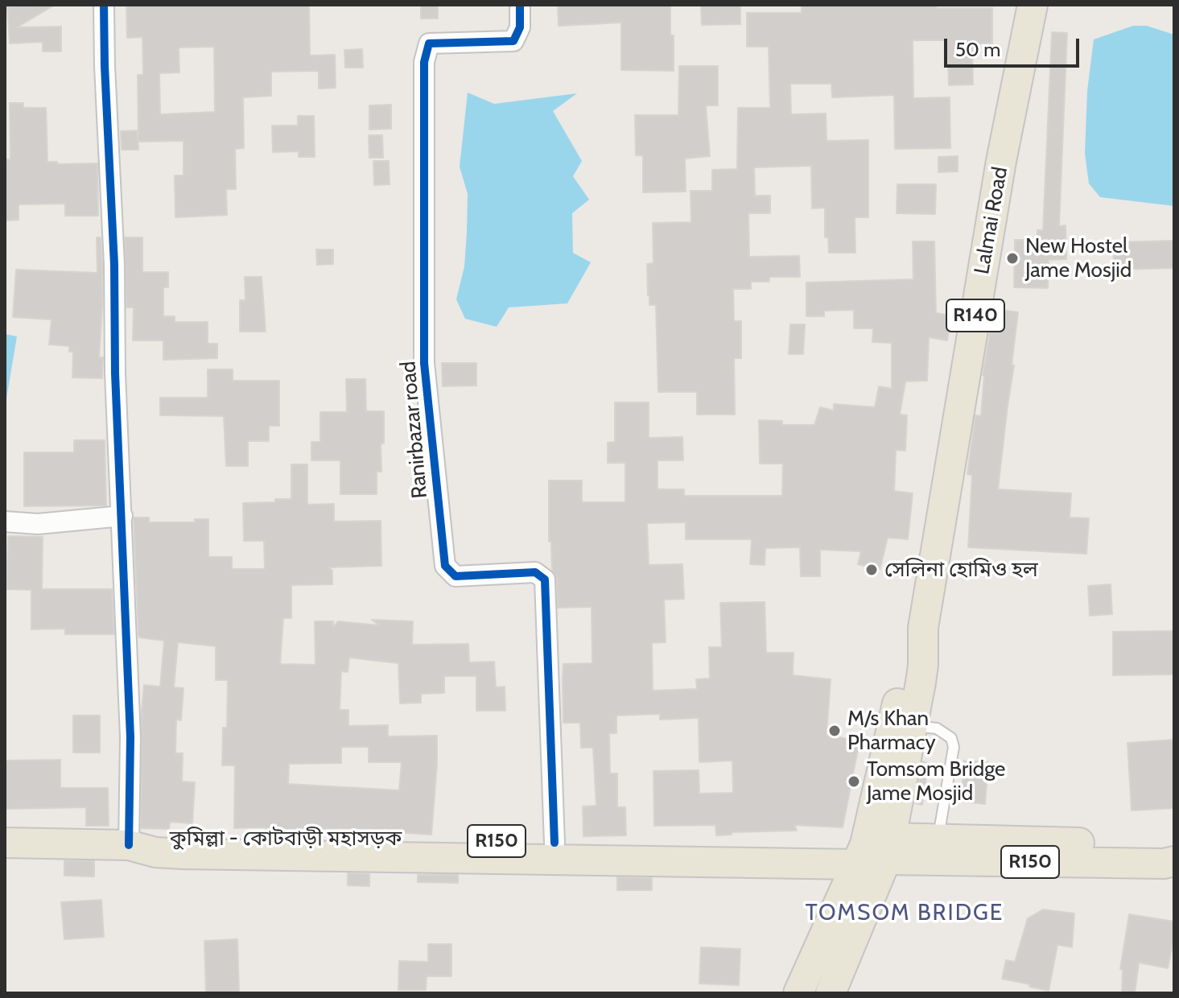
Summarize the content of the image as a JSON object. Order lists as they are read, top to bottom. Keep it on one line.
{"streets":{"main road":["Lalmai Road","R140","কুমিল্লা - কোটবাড়ী মহাসড়ক","R150"],"street":["Ranirbazar road"]},"crossings":[["Lalmai Road","কুমিল্লা - কোটবাড়ী মহাসড়ক"],["Lalmai Road","R150"],["Ranirbazar road","কুমিল্লা - কোটবাড়ী মহাসড়ক"],["কুমিল্লা - কোটবাড়ী মহাসড়ক","R150"]],"districts":["TOMSOM BRIDGE"],"places":["New Hostel Jame Mosjid","সেলিনা হোমিও হল","M/s Khan Pharmacy","Tomsom Bridge Jame Mosjid"],"scale_bar":"50 m"}
